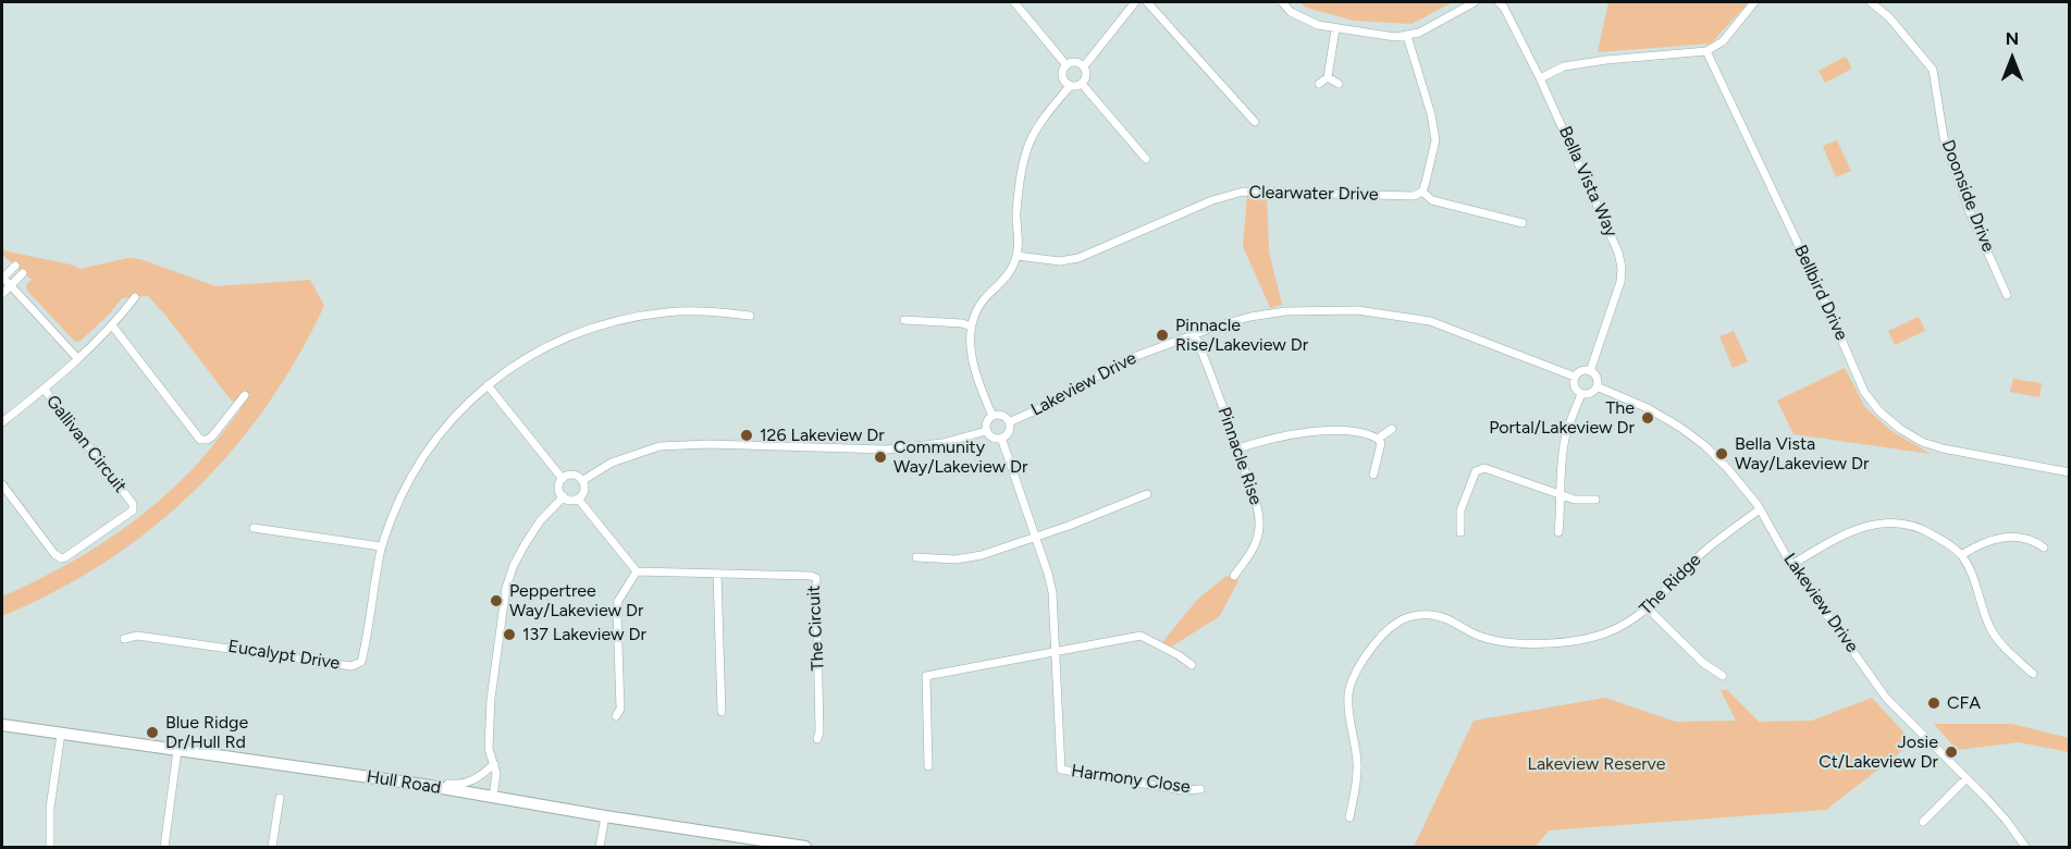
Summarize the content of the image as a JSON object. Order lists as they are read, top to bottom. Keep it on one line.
{"streets":{"main road":["Hull Road"],"street":["Bella Vista Way","Clearwater Drive","Doonside Drive","Bellbird Drive","Lakeview Drive","Gallivan Circuit","Pinnacle Rise","The Ridge","The Circuit","Eucalypt Drive","Harmony Close"]},"crossings":[["Bella Vista Way","Lakeview Drive"],["Lakeview Drive","Pinnacle Rise"],["Lakeview Drive","The Ridge"]],"parks":["Lakeview Reserve"],"places":["Pinnacle Rise/Lakeview Dr","The Portal/Lakeview Dr","126 Lakeview Dr","Bella Vista Way/Lakeview Dr","Community Way/Lakeview Dr","Peppertree Way/Lakeview Dr","137 Lakeview Dr","CFA","Blue Ridge Dr/Hull Rd","Josie Ct/Lakeview Dr"],"north":"top"}
